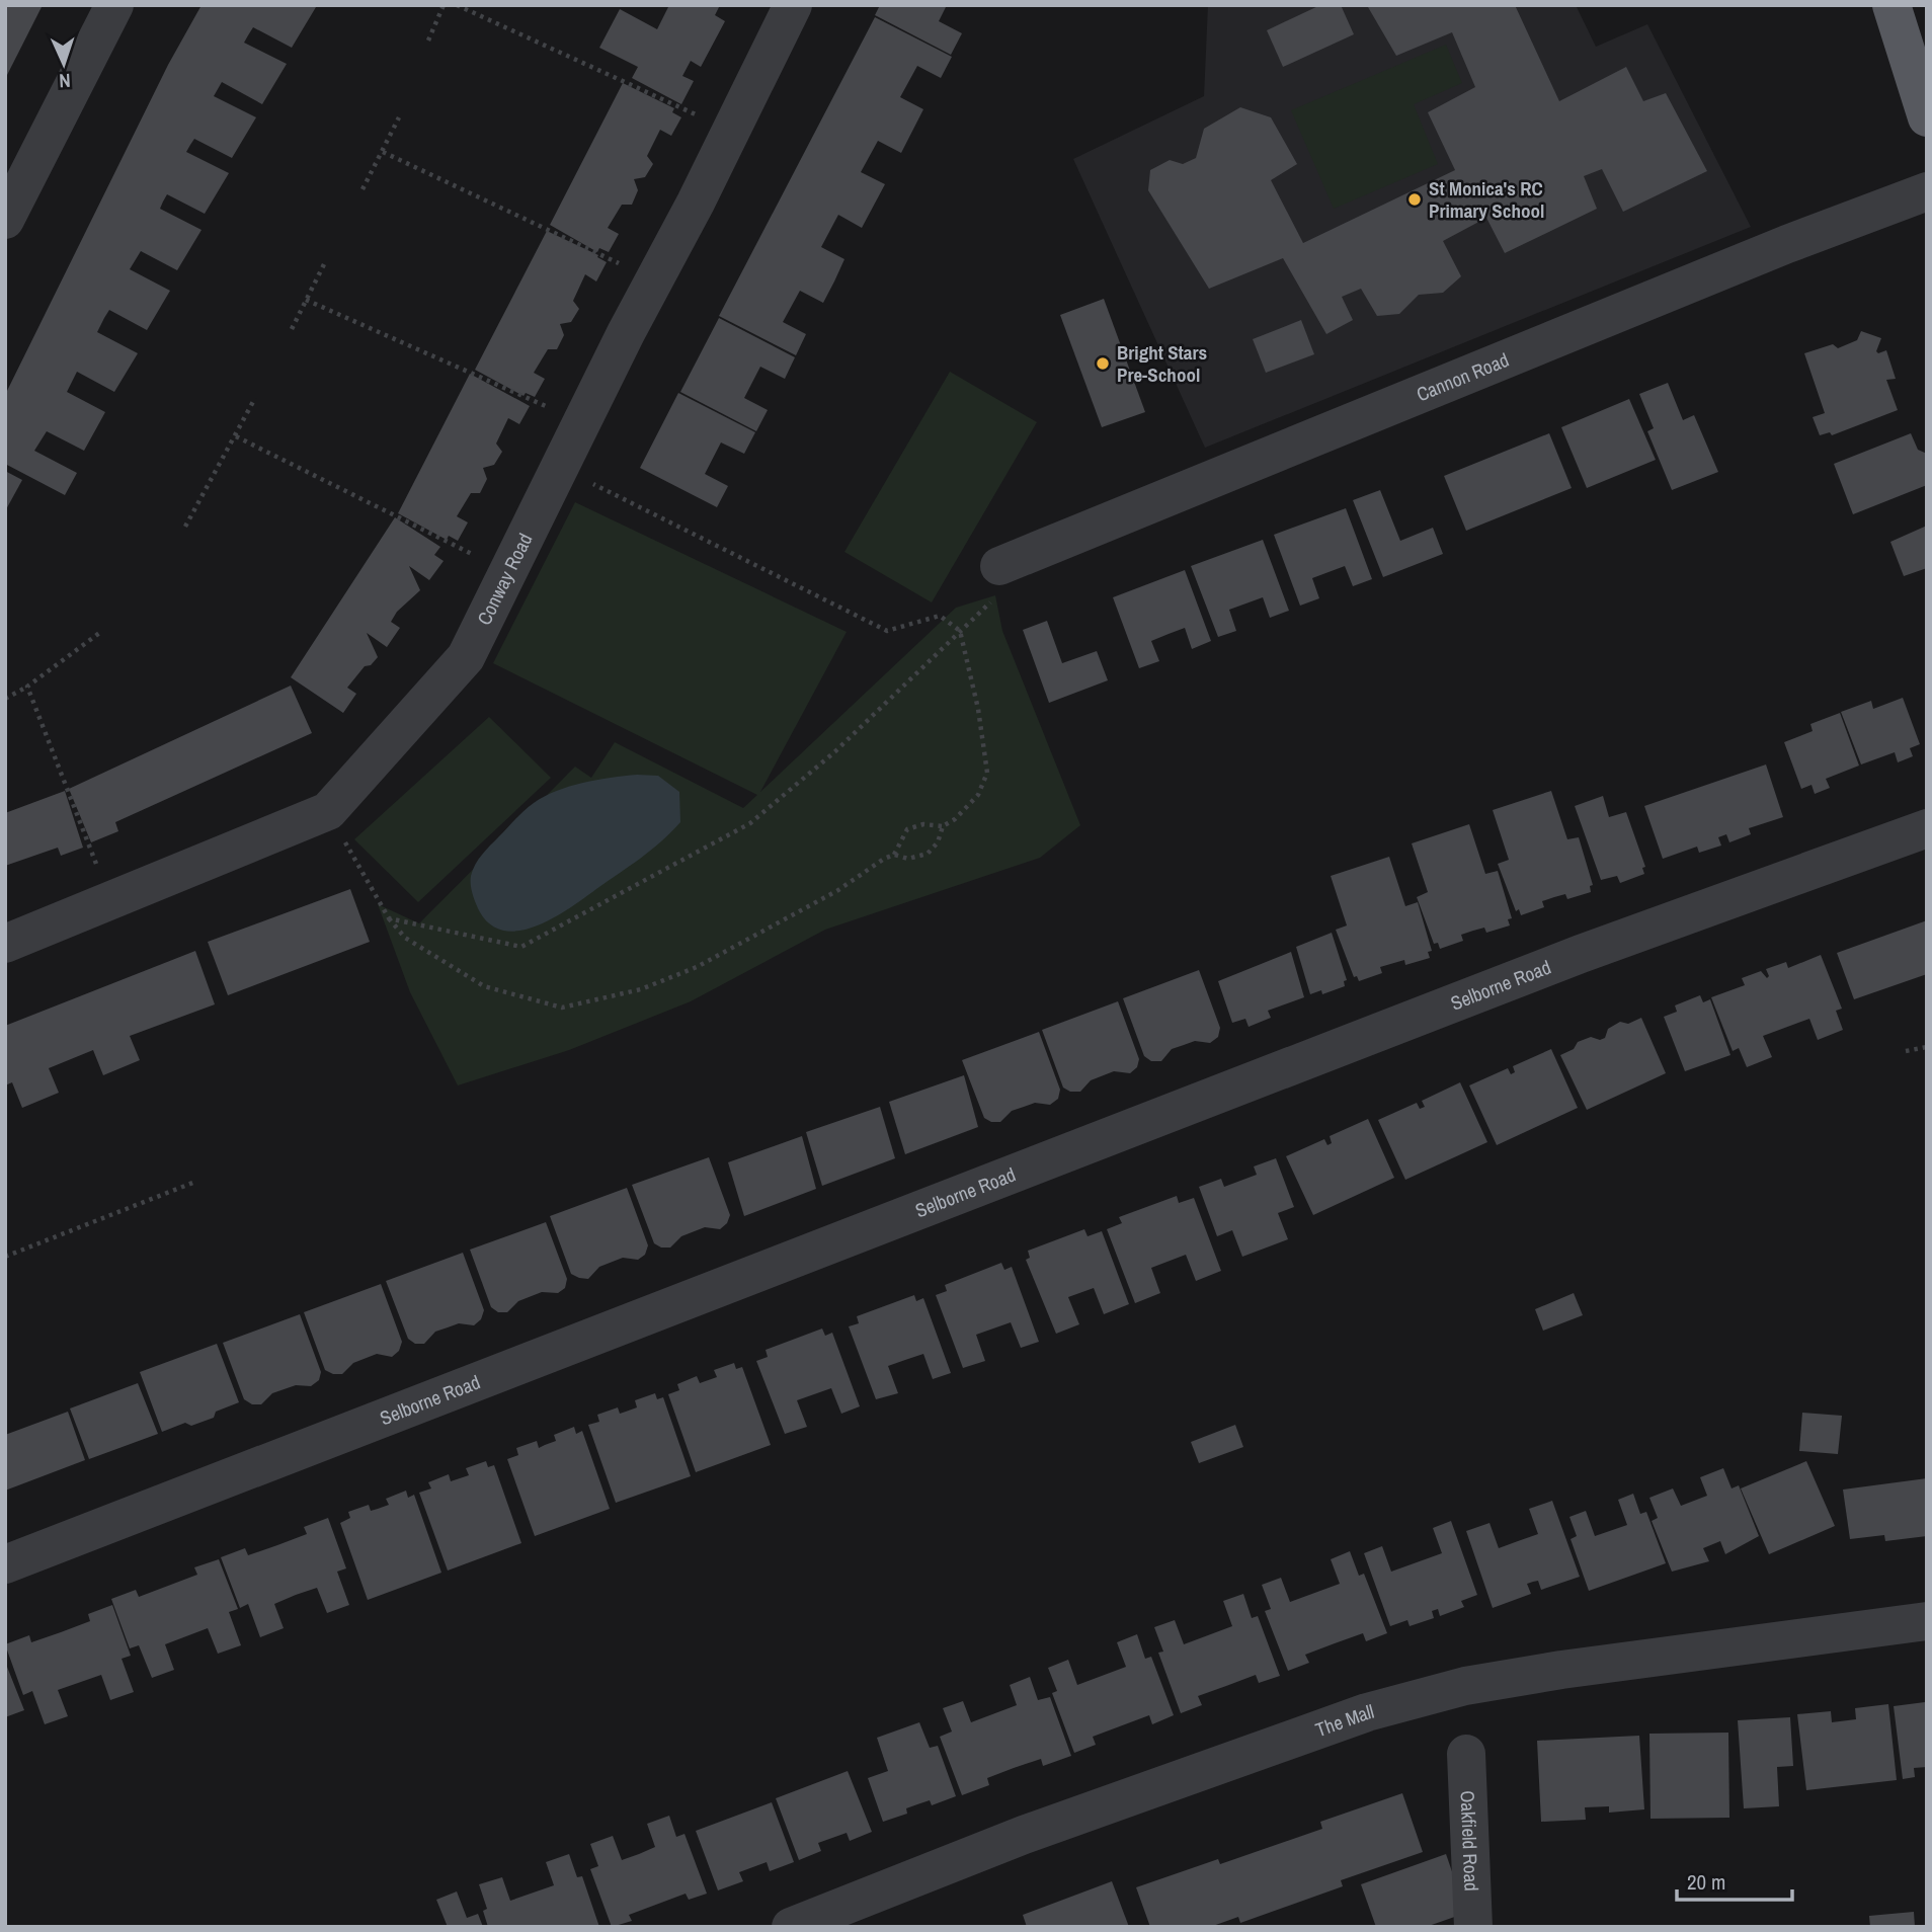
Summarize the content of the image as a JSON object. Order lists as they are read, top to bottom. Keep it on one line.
{"streets":{"street":["Cannon Road","Conway Road","Selborne Road","The Mall","Oakfield Road"]},"places":["St Monica's RC Primary School","Bright Stars Pre-School"],"scale_bar":"20 m","north":"bottom"}
